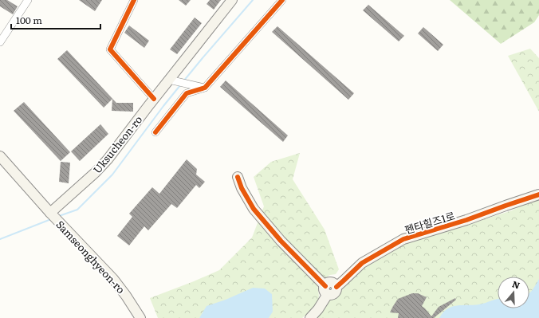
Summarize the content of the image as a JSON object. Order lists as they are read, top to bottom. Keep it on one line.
{"streets":{"main road":["Uksucheon-ro","펜타힐즈1로","Samseonghyeon-ro"]},"crossings":[["Uksucheon-ro","Samseonghyeon-ro"]],"scale_bar":"100 m","north":"top"}
